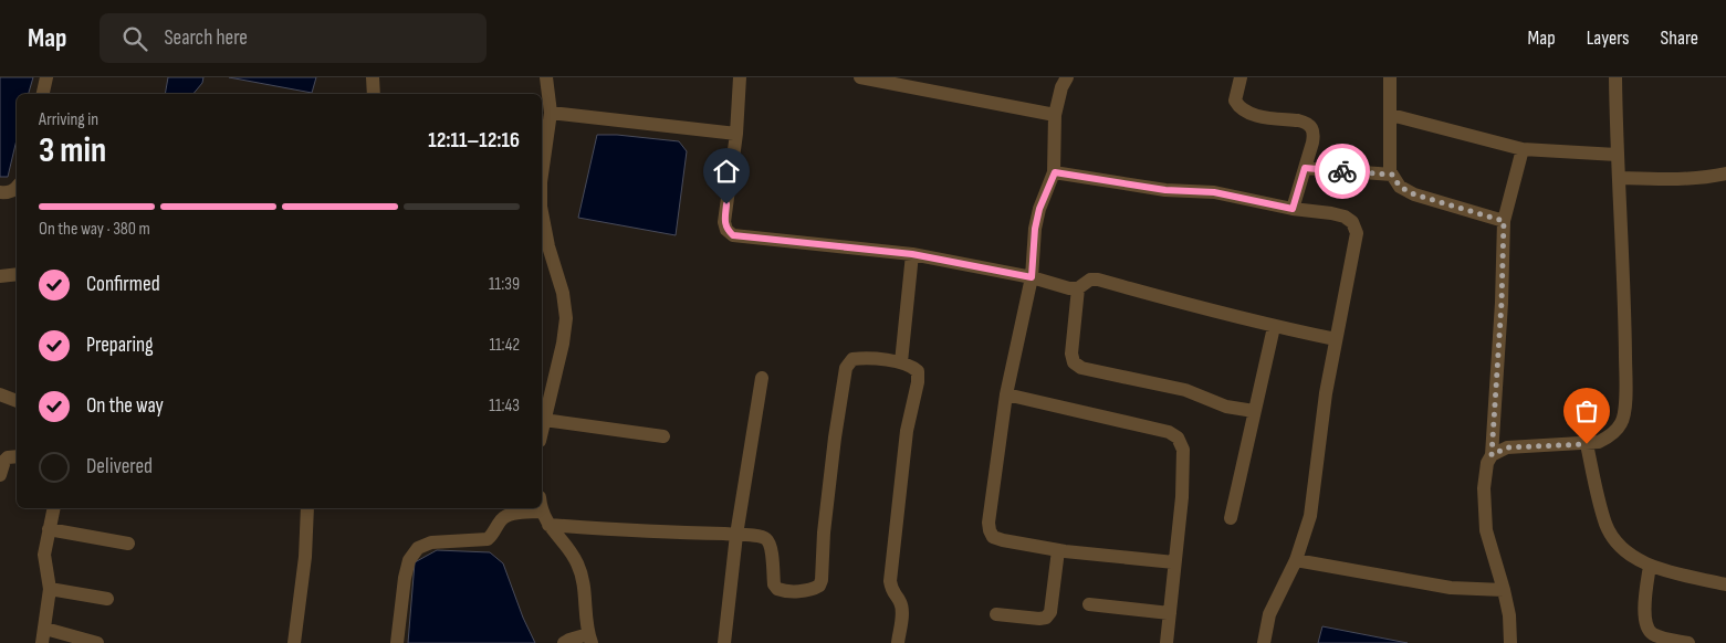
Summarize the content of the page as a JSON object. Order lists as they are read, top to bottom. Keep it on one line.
{"page":{"header":"Map","search":"Search here","nav":["Map","Layers","Share"],"heading":["3 min","Arriving in","12:11–12:16"],"bar":"On the way · 380 m","list":[["Confirmed","11:39"],["Preparing","11:42"],["On the way","11:43"],"Delivered"]}}
